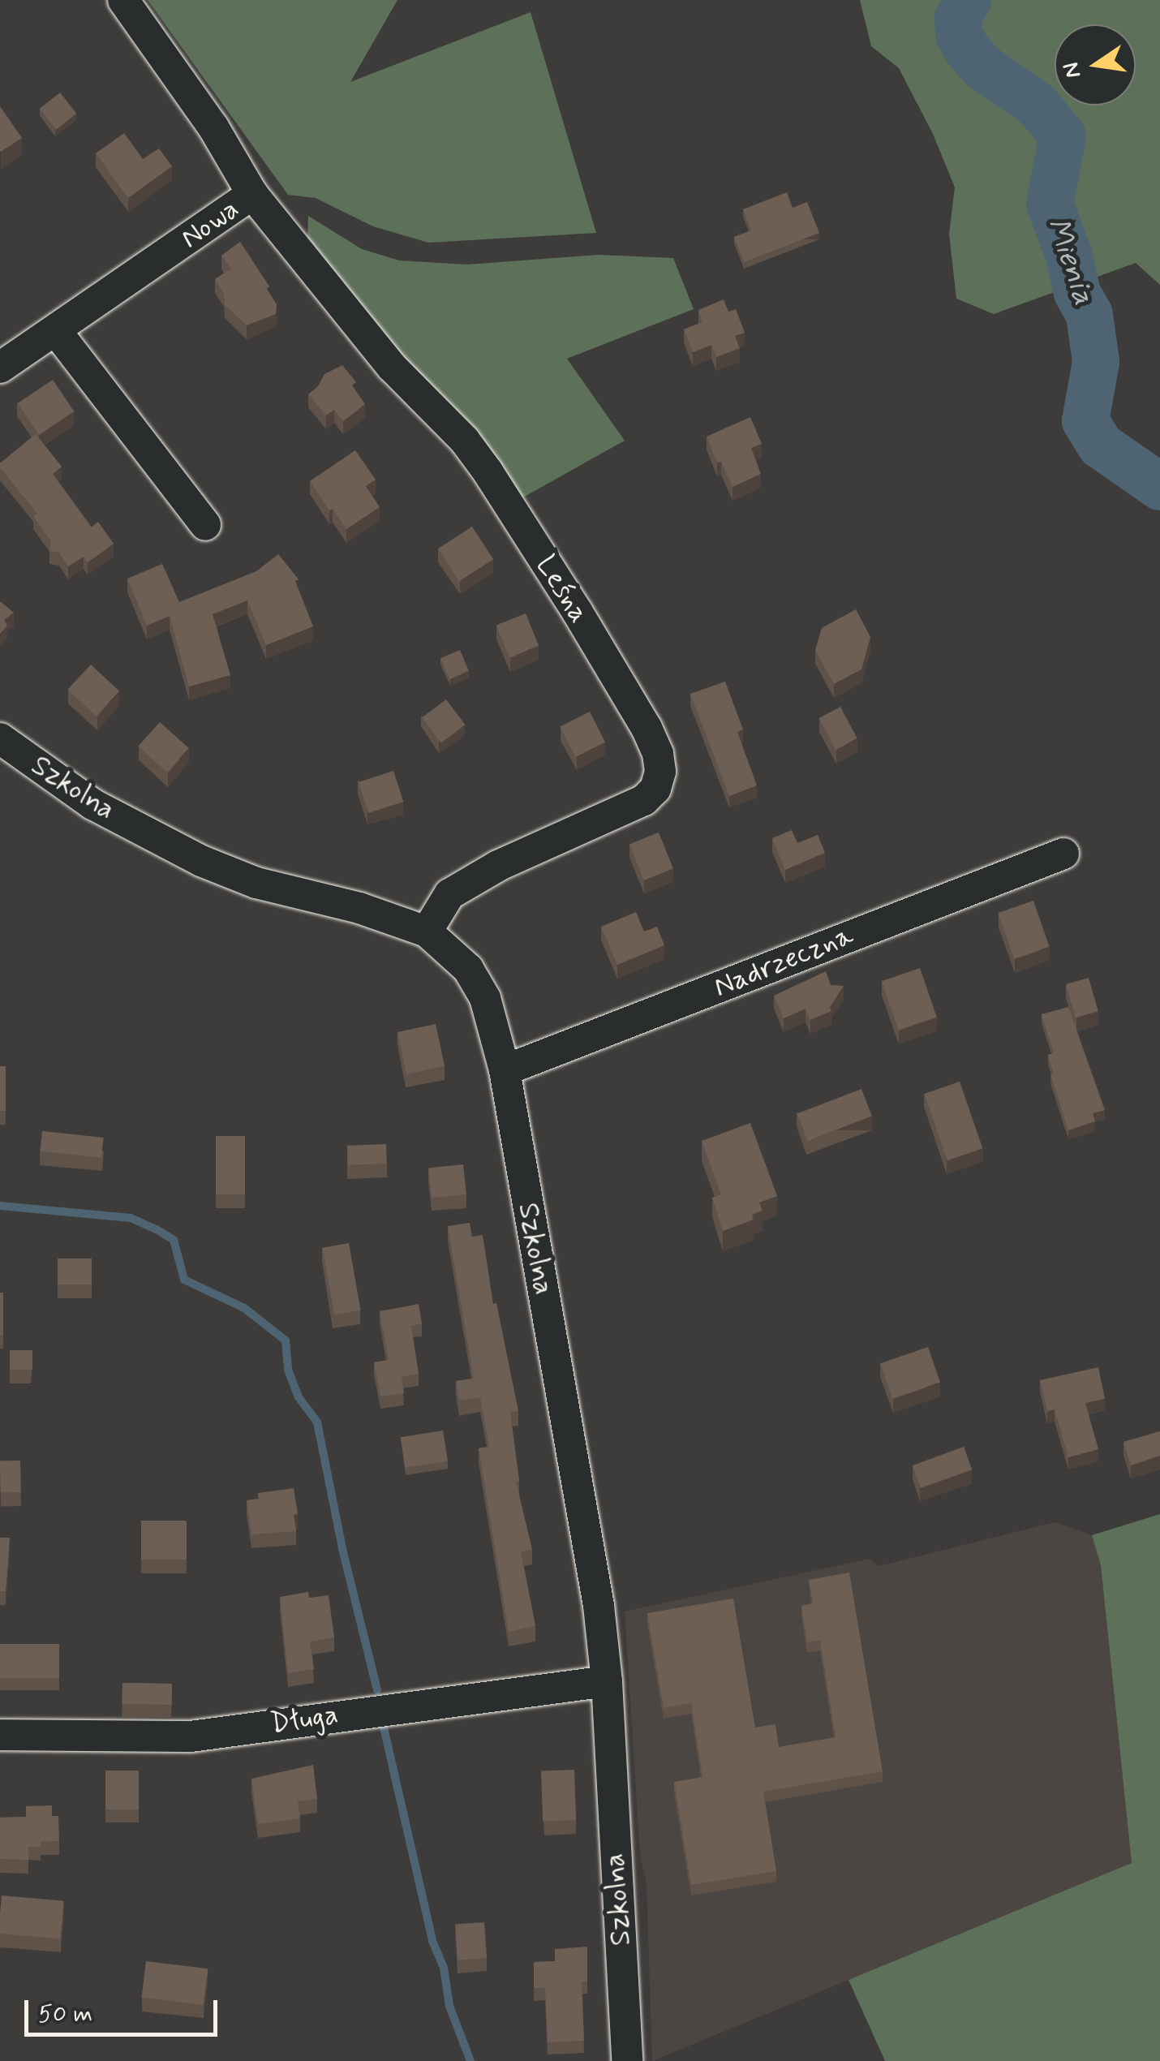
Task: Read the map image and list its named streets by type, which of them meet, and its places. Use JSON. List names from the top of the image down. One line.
{"streets":{"street":["Nowa","Leśna","Szkolna","Nadrzeczna","Długa"]},"crossings":[["Nowa","Leśna"],["Leśna","Szkolna"],["Szkolna","Nadrzeczna"],["Szkolna","Długa"]],"water":["Mienia"],"scale_bar":"50 m","north":"left"}
